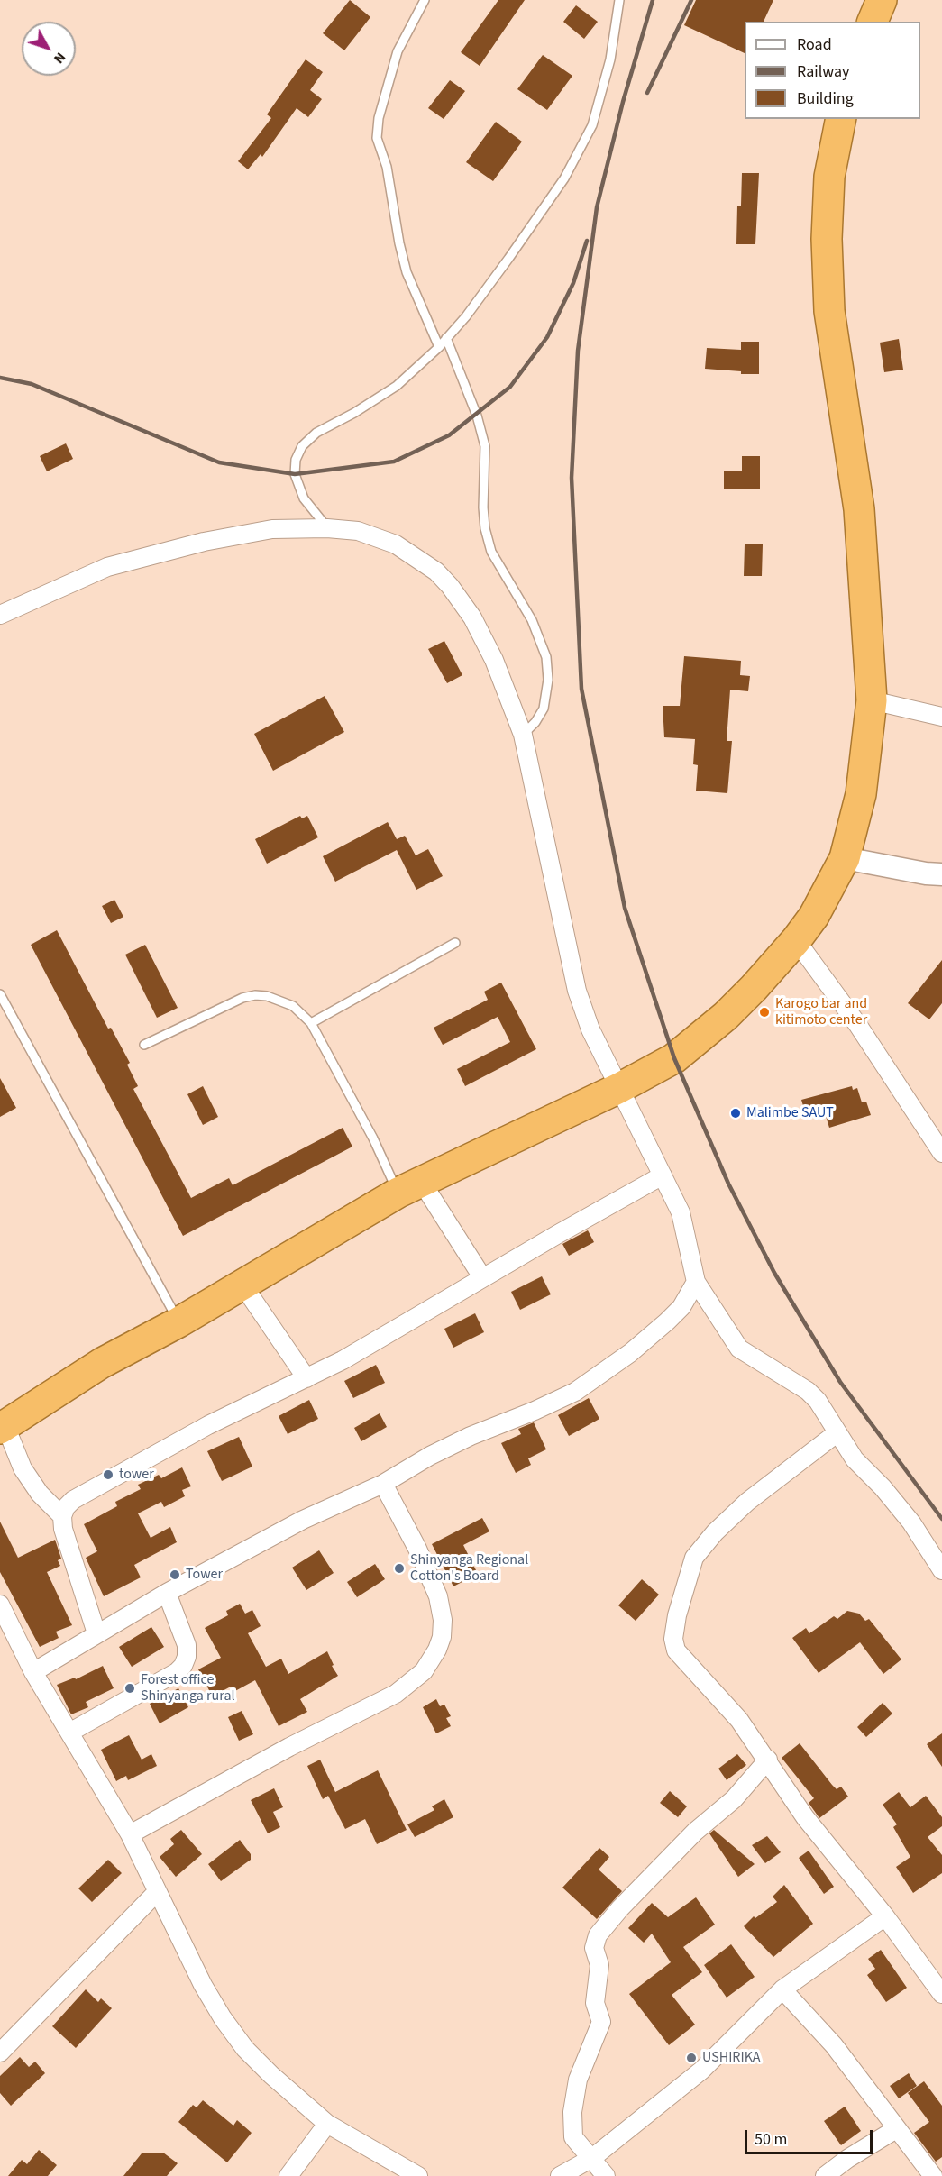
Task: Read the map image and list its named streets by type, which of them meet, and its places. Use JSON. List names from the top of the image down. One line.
{"places":["Karogo bar and kitimoto center","Malimbe SAUT","tower","Shinyanga Regional Cotton's Board","Tower","Forest office Shinyanga rural","USHIRIKA"],"legend":["Road","Railway","Building"],"scale_bar":"50 m","north":"bottom right"}
